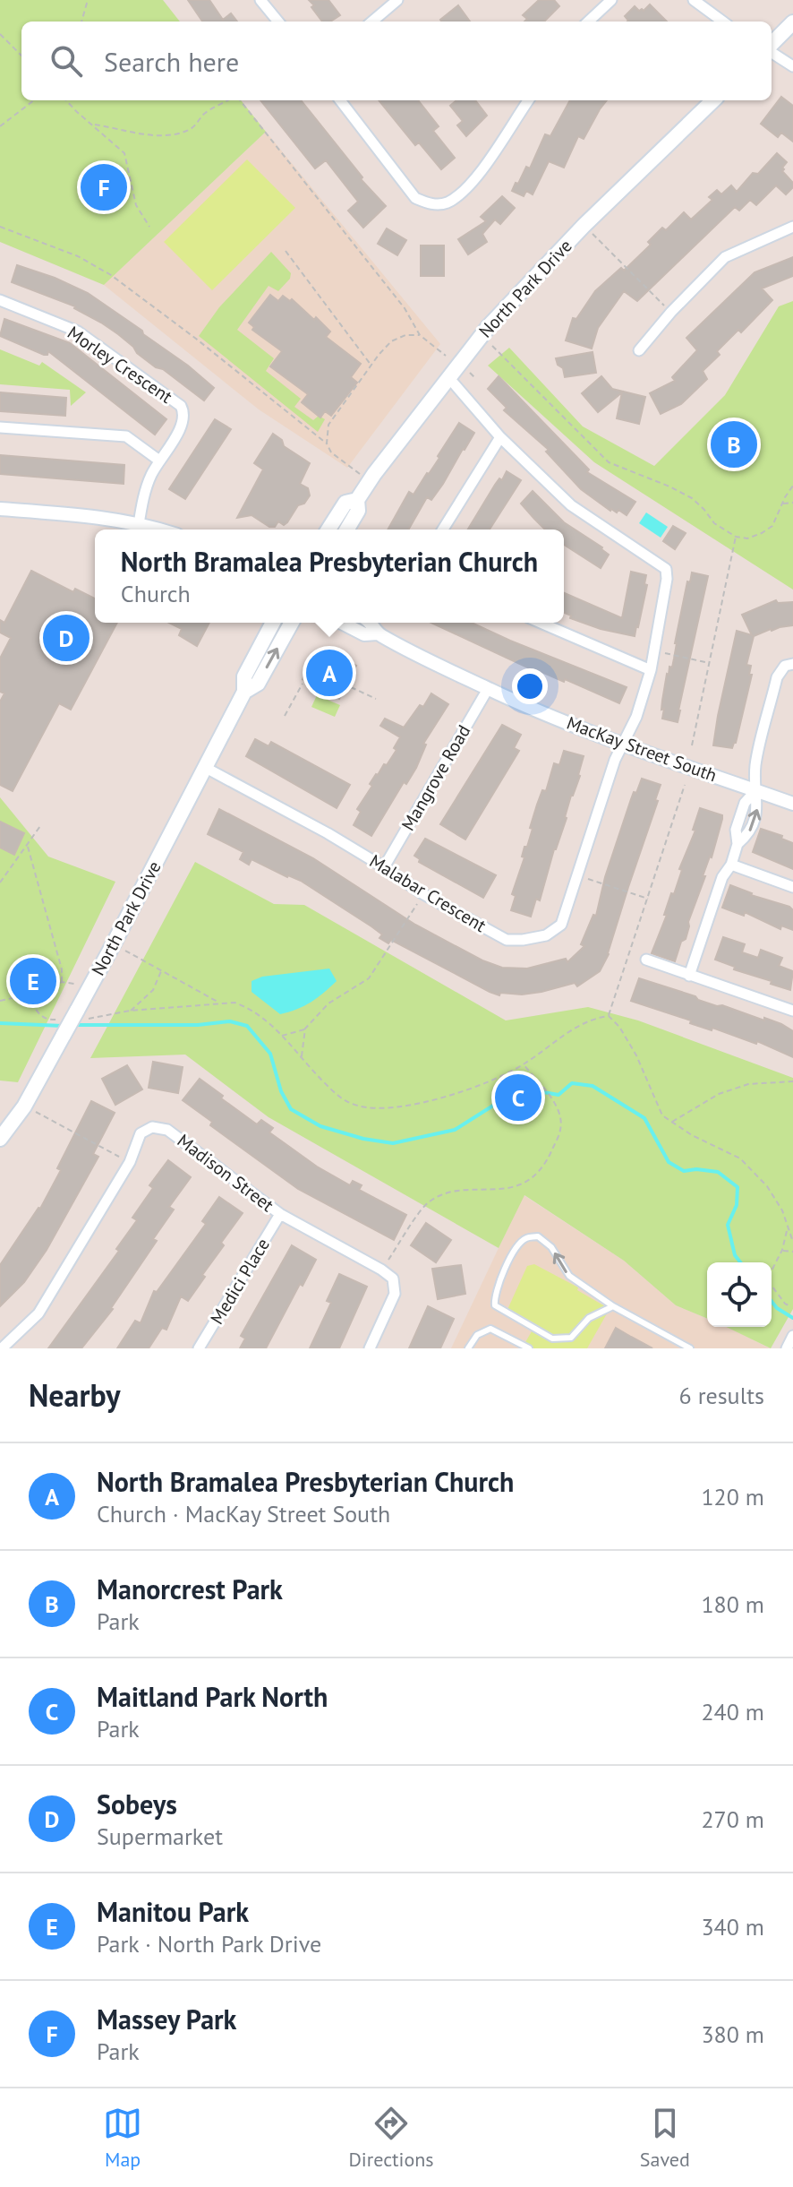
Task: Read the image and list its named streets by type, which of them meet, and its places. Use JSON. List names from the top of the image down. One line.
{"streets":{"main road":["North Park Drive"],"street":["Morley Crescent","MacKay Street South","Mangrove Road","Malabar Crescent","Madison Street","Medici Place"]},"crossings":[["North Park Drive","Malabar Crescent"],["MacKay Street South","Mangrove Road"],["MacKay Street South","Malabar Crescent"],["Mangrove Road","Malabar Crescent"],["Madison Street","Medici Place"]],"page":{"search":"Search here","pins":["F","B","D","A","E","C"],"popup":["North Bramalea Presbyterian Church","Church"],"heading":["Nearby","6 results"],"list":[{"mark":"A","name":"North Bramalea Presbyterian Church","note":"Church · MacKay Street South","value":"120 m"},{"mark":"B","name":"Manorcrest Park","note":"Park","value":"180 m"},{"mark":"C","name":"Maitland Park North","note":"Park","value":"240 m"},{"mark":"D","name":"Sobeys","note":"Supermarket","value":"270 m"},{"mark":"E","name":"Manitou Park","note":"Park · North Park Drive","value":"340 m"},{"mark":"F","name":"Massey Park","note":"Park","value":"380 m"}],"nav":["Map","Directions","Saved"]}}
